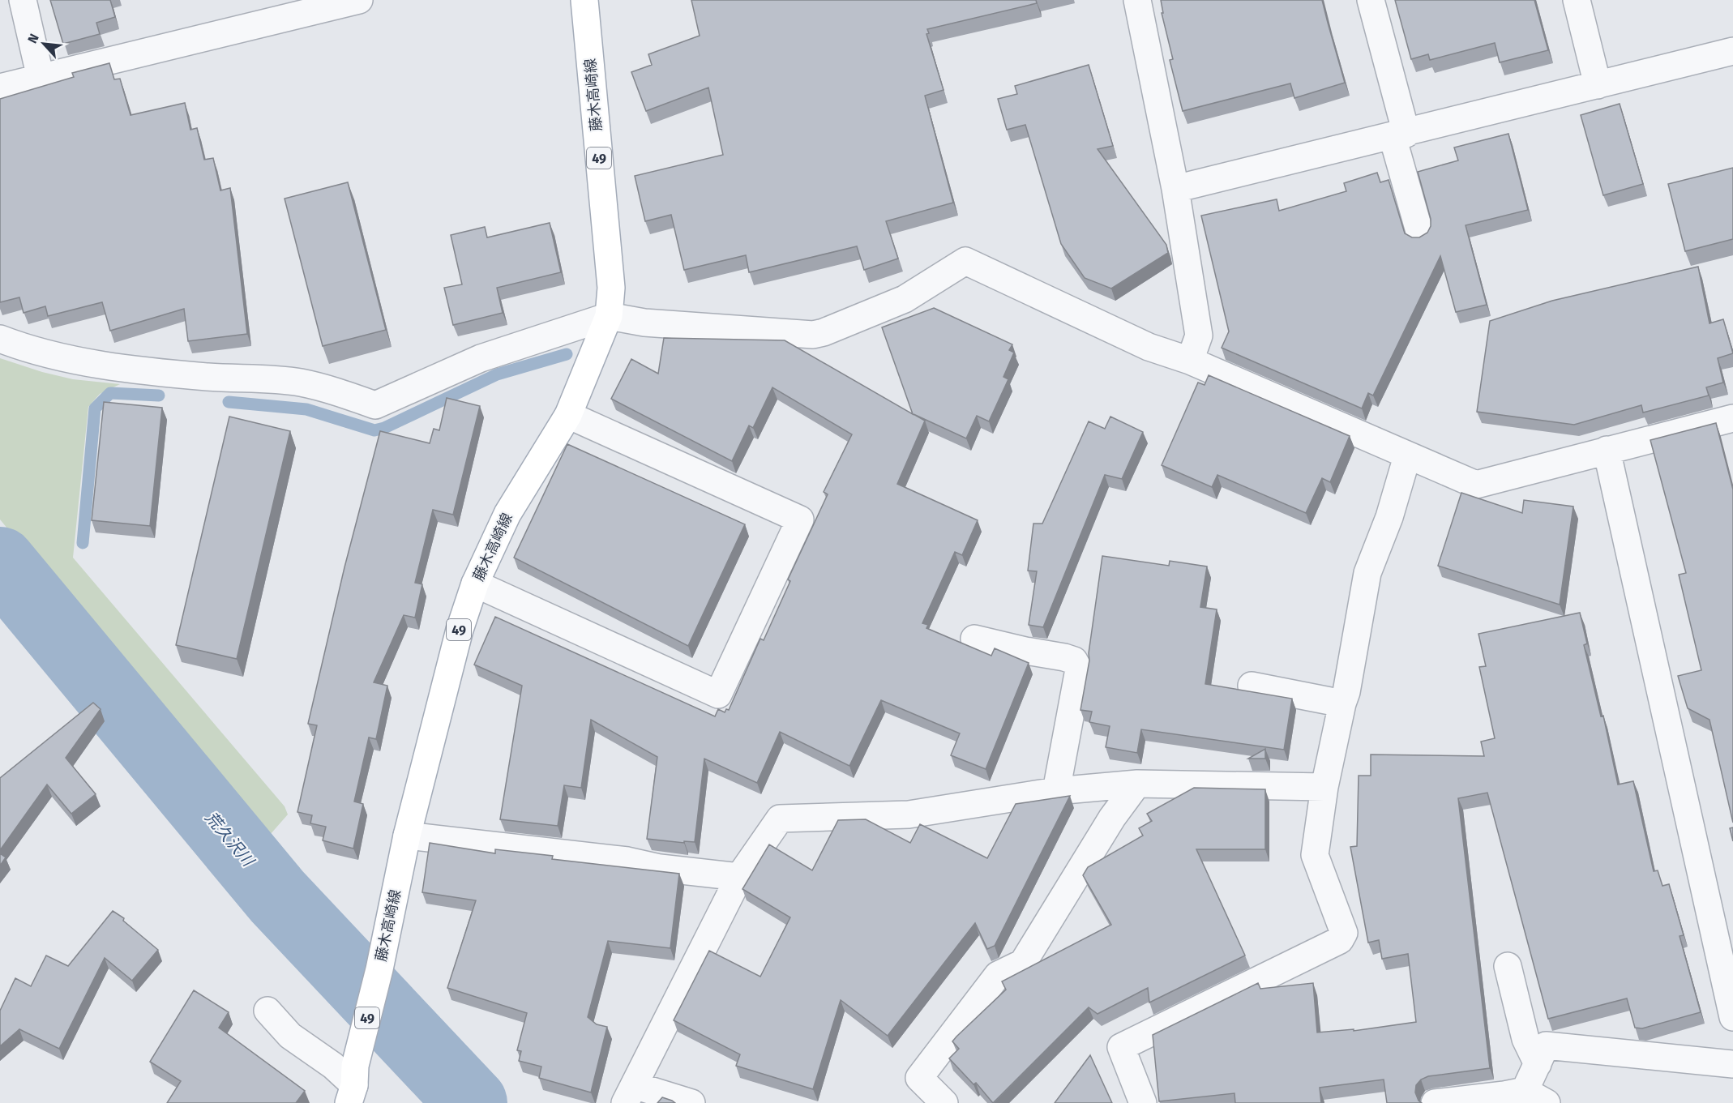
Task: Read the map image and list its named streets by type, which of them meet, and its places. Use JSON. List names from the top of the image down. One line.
{"streets":{"main road":["藤木高崎線","49"]},"water":["荒久沢川"],"north":"top left"}
